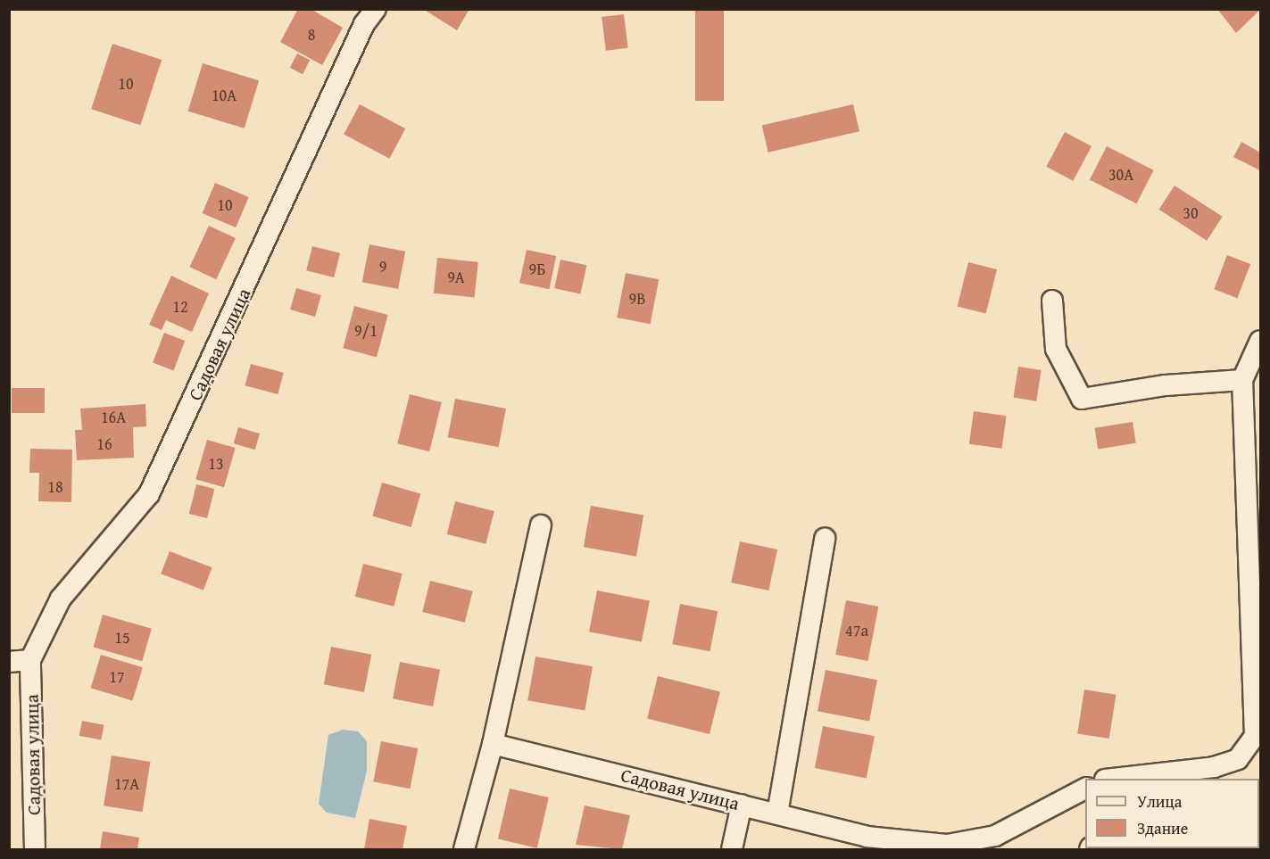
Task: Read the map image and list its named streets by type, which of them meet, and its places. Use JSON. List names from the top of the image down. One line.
{"streets":{"street":["Садовая улица"]},"house_numbers":["8","10","10А","30А","10","30","9","9Б","9А","9В","12","9/1","16А","16","13","18","47а","15","17","17А"],"legend":["Улица","Здание"]}
